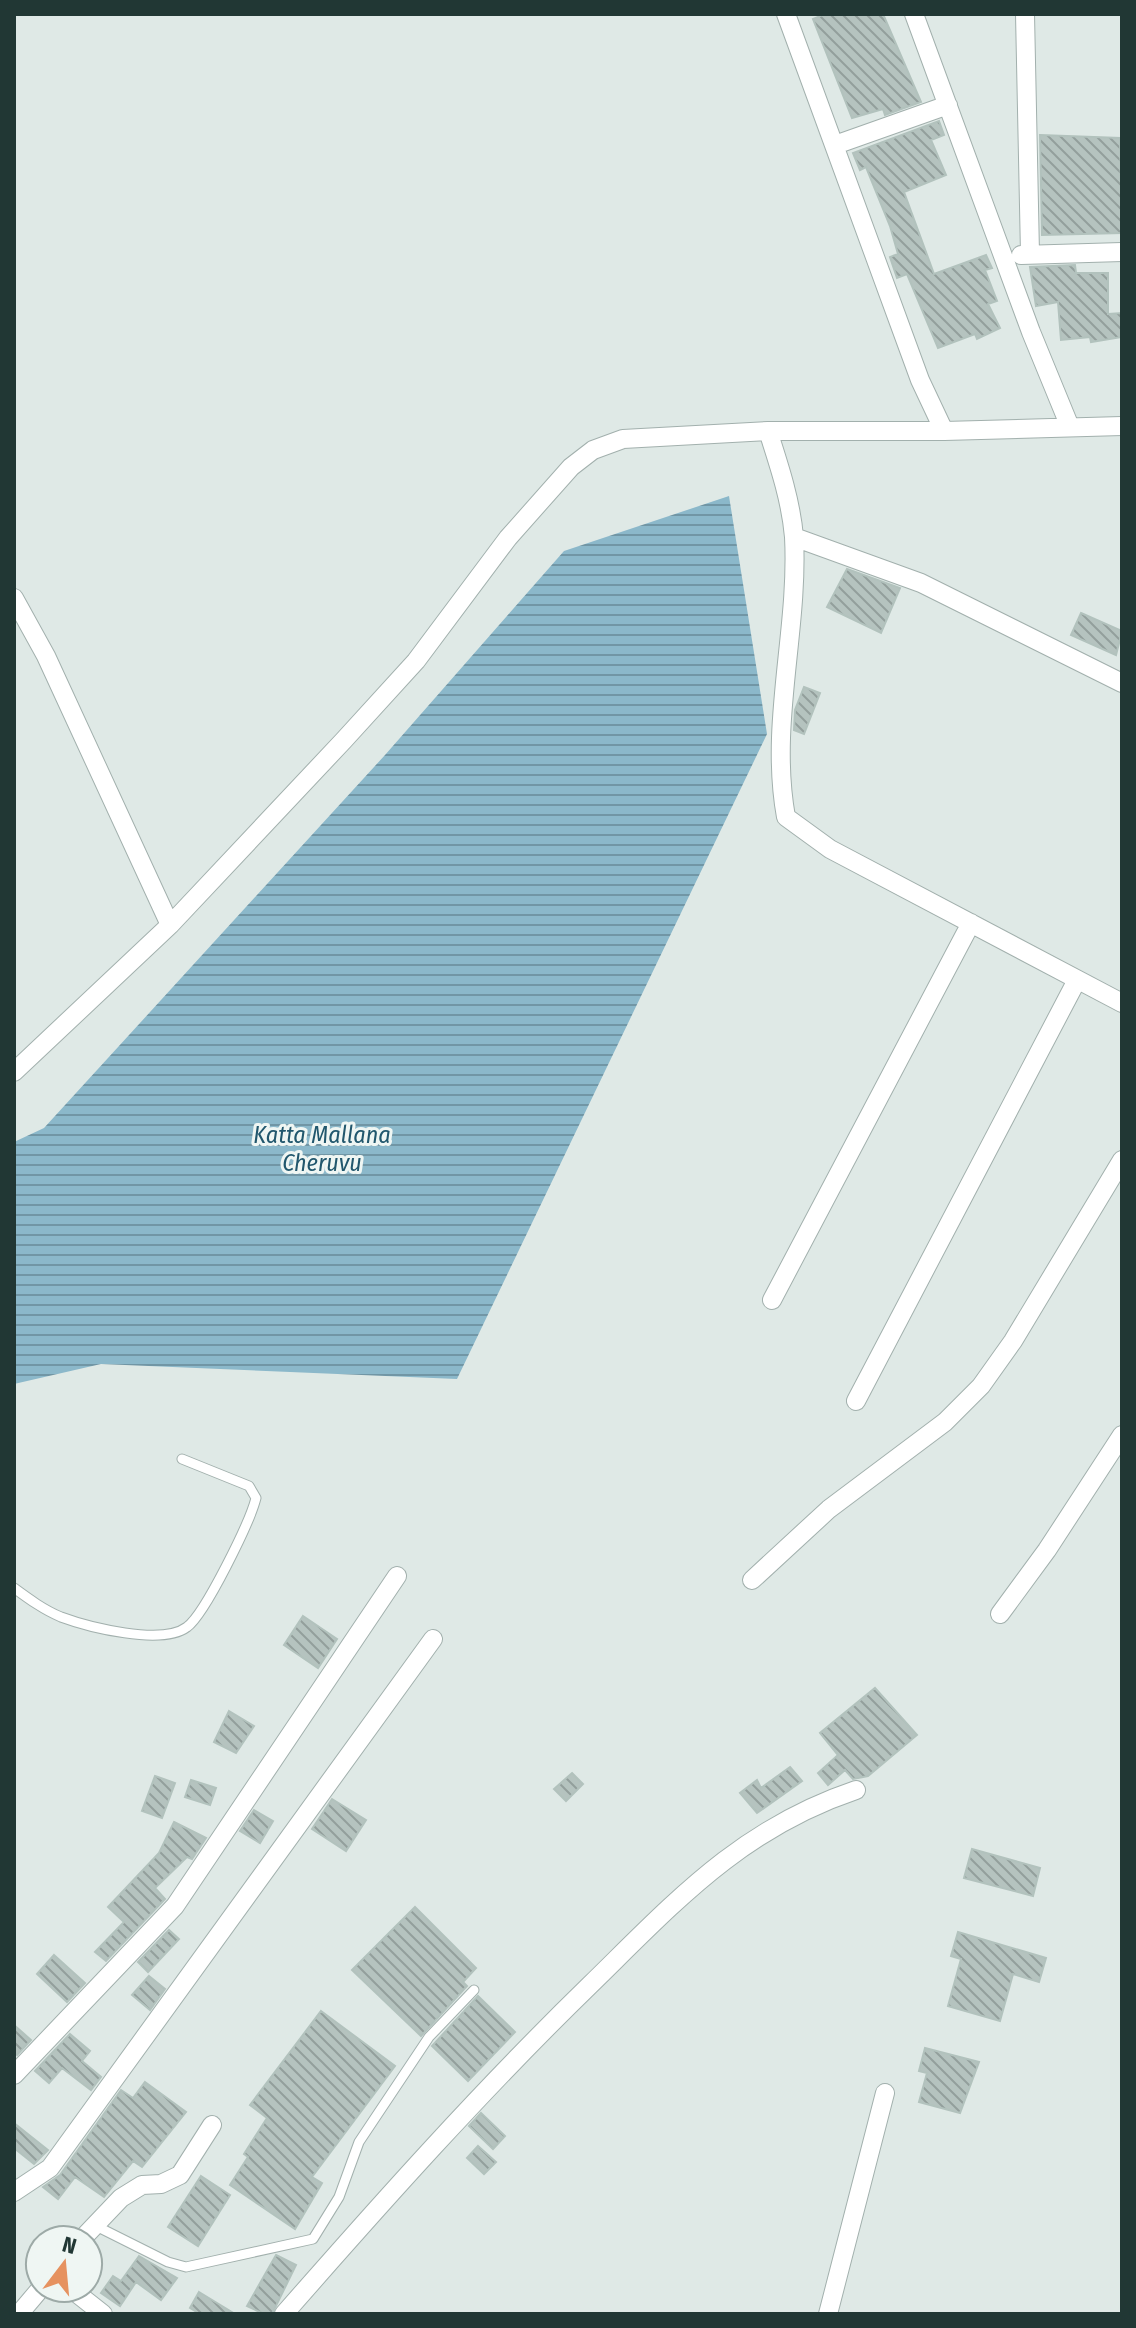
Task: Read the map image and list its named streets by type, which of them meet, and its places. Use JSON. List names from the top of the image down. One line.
{"water":["Katta Mallana Cheruvu"],"north":"top"}
